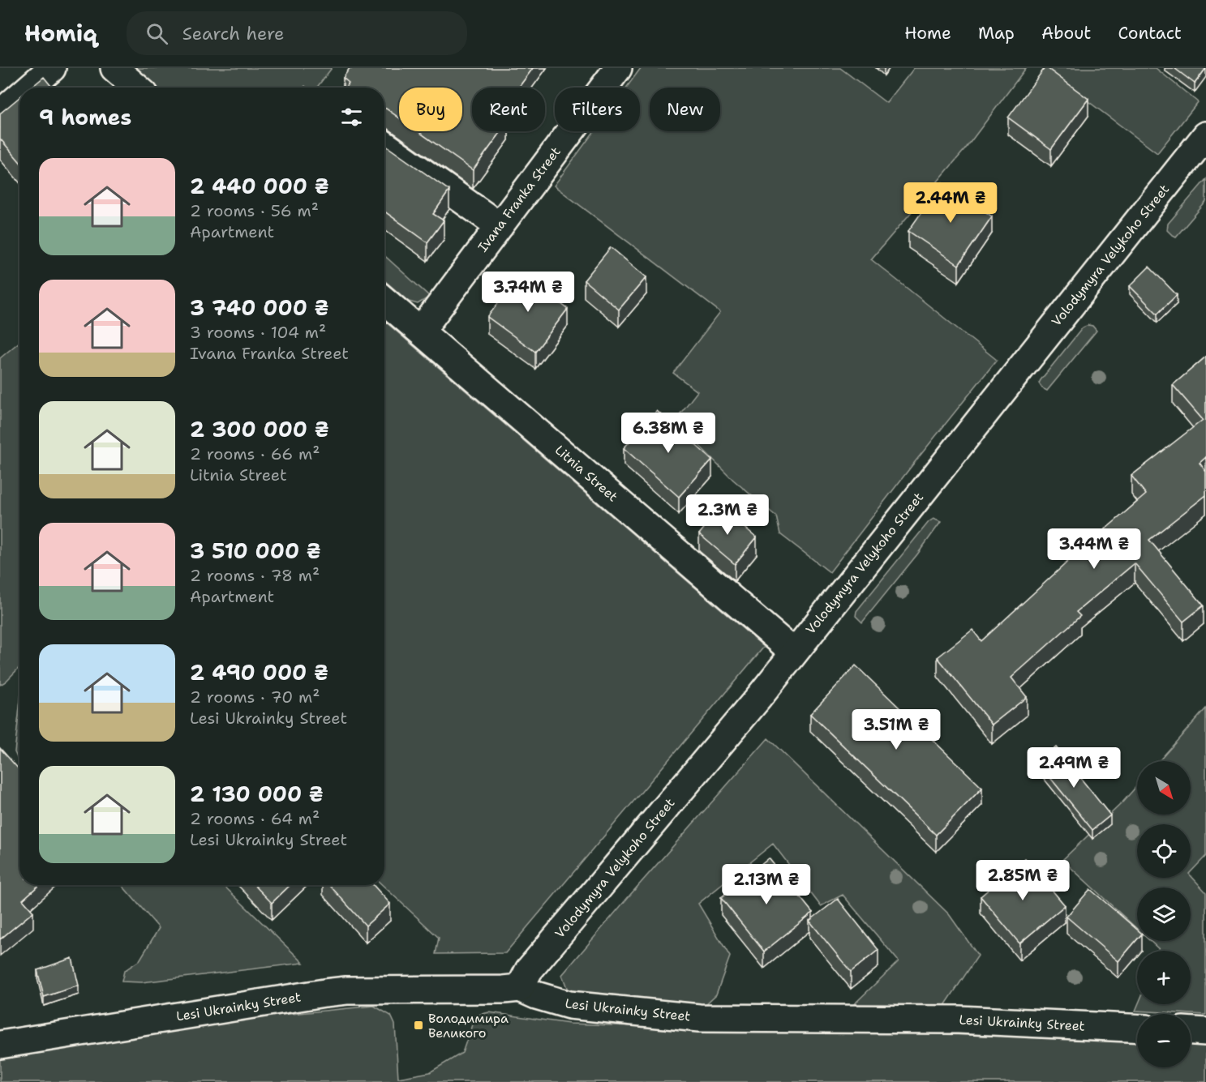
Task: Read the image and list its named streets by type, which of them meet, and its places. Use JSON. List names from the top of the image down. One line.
{"streets":{"street":["Ivana Franka Street","Volodymyra Velykoho Street","Litnia Street","Lesi Ukrainky Street"]},"crossings":[["Ivana Franka Street","Litnia Street"],["Volodymyra Velykoho Street","Litnia Street"],["Volodymyra Velykoho Street","Lesi Ukrainky Street"]],"places":{"transit":["Володимира Великого"]},"north":"bottom right","page":{"header":"Homiq","search":"Search here","nav":["Home","Map","About","Contact"],"chip":["Buy","Rent","Filters","New"],"heading":"9 homes","list":[{"name":"2 440 000 ₴","note":"2 rooms · 56 m² · Apartment"},{"name":"3 740 000 ₴","note":"3 rooms · 104 m² · Ivana Franka Street"},{"name":"2 300 000 ₴","note":"2 rooms · 66 m² · Litnia Street"},{"name":"3 510 000 ₴","note":"2 rooms · 78 m² · Apartment"},{"name":"2 490 000 ₴","note":"2 rooms · 70 m² · Lesi Ukrainky Street"},{"name":"2 130 000 ₴","note":"2 rooms · 64 m² · Lesi Ukrainky Street"}],"price":["2.44M ₴","3.74M ₴","6.38M ₴","2.3M ₴","3.44M ₴","3.51M ₴","2.49M ₴","2.85M ₴","2.13M ₴"],"map_buttons":["+","−"]}}
